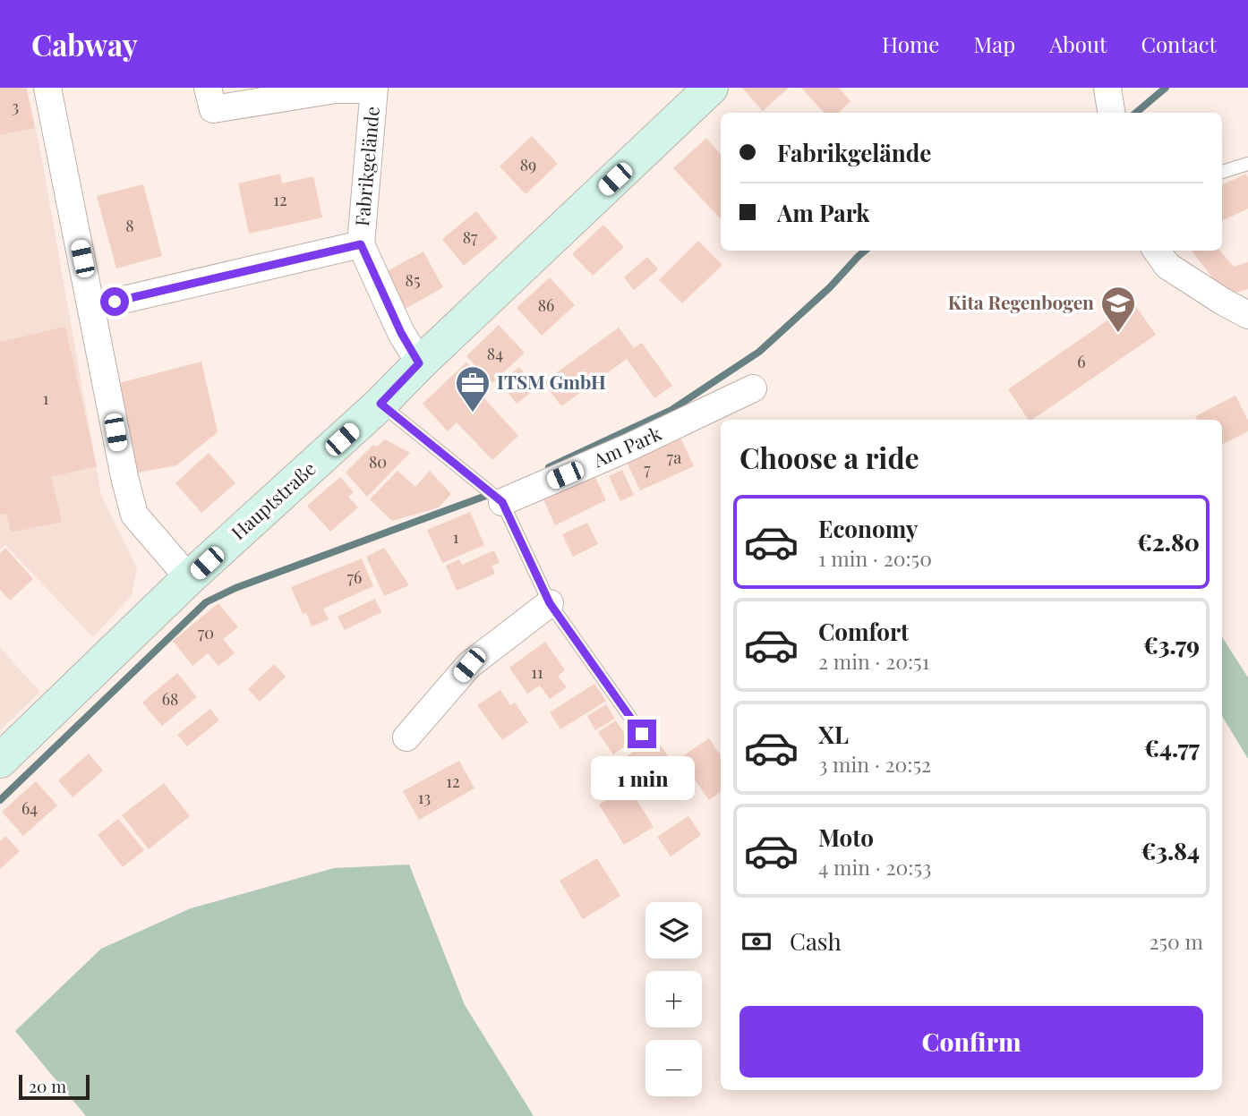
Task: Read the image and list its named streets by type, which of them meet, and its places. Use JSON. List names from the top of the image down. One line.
{"streets":{"main road":["Hauptstraße"],"street":["Fabrikgelände","Am Park"]},"crossings":[["Fabrikgelände","Hauptstraße"]],"places":{"school or university":["Kita Regenbogen"],"office":["ITSM GmbH"]},"house_numbers":["3","89","12","8","87","85","86","84","6","1","7a","80","7","1","76","70","11","68","12","13","64"],"scale_bar":"20 m","page":{"header":"Cabway","nav":["Home","Map","About","Contact"],"banner":["Fabrikgelände","Am Park"],"heading":"Choose a ride","list":[{"name":"Economy","note":"1 min · 20:50","value":"€2.80"},{"name":"Comfort","note":"2 min · 20:51","value":"€3.79"},{"name":"XL","note":"3 min · 20:52","value":"€4.77"},{"name":"Moto","note":"4 min · 20:53","value":"€3.84"}],"bubble":"1 min","map_buttons":["+","−"],"pay":["Cash","250 m"],"buttons":"Confirm","scale":"20 m"}}
